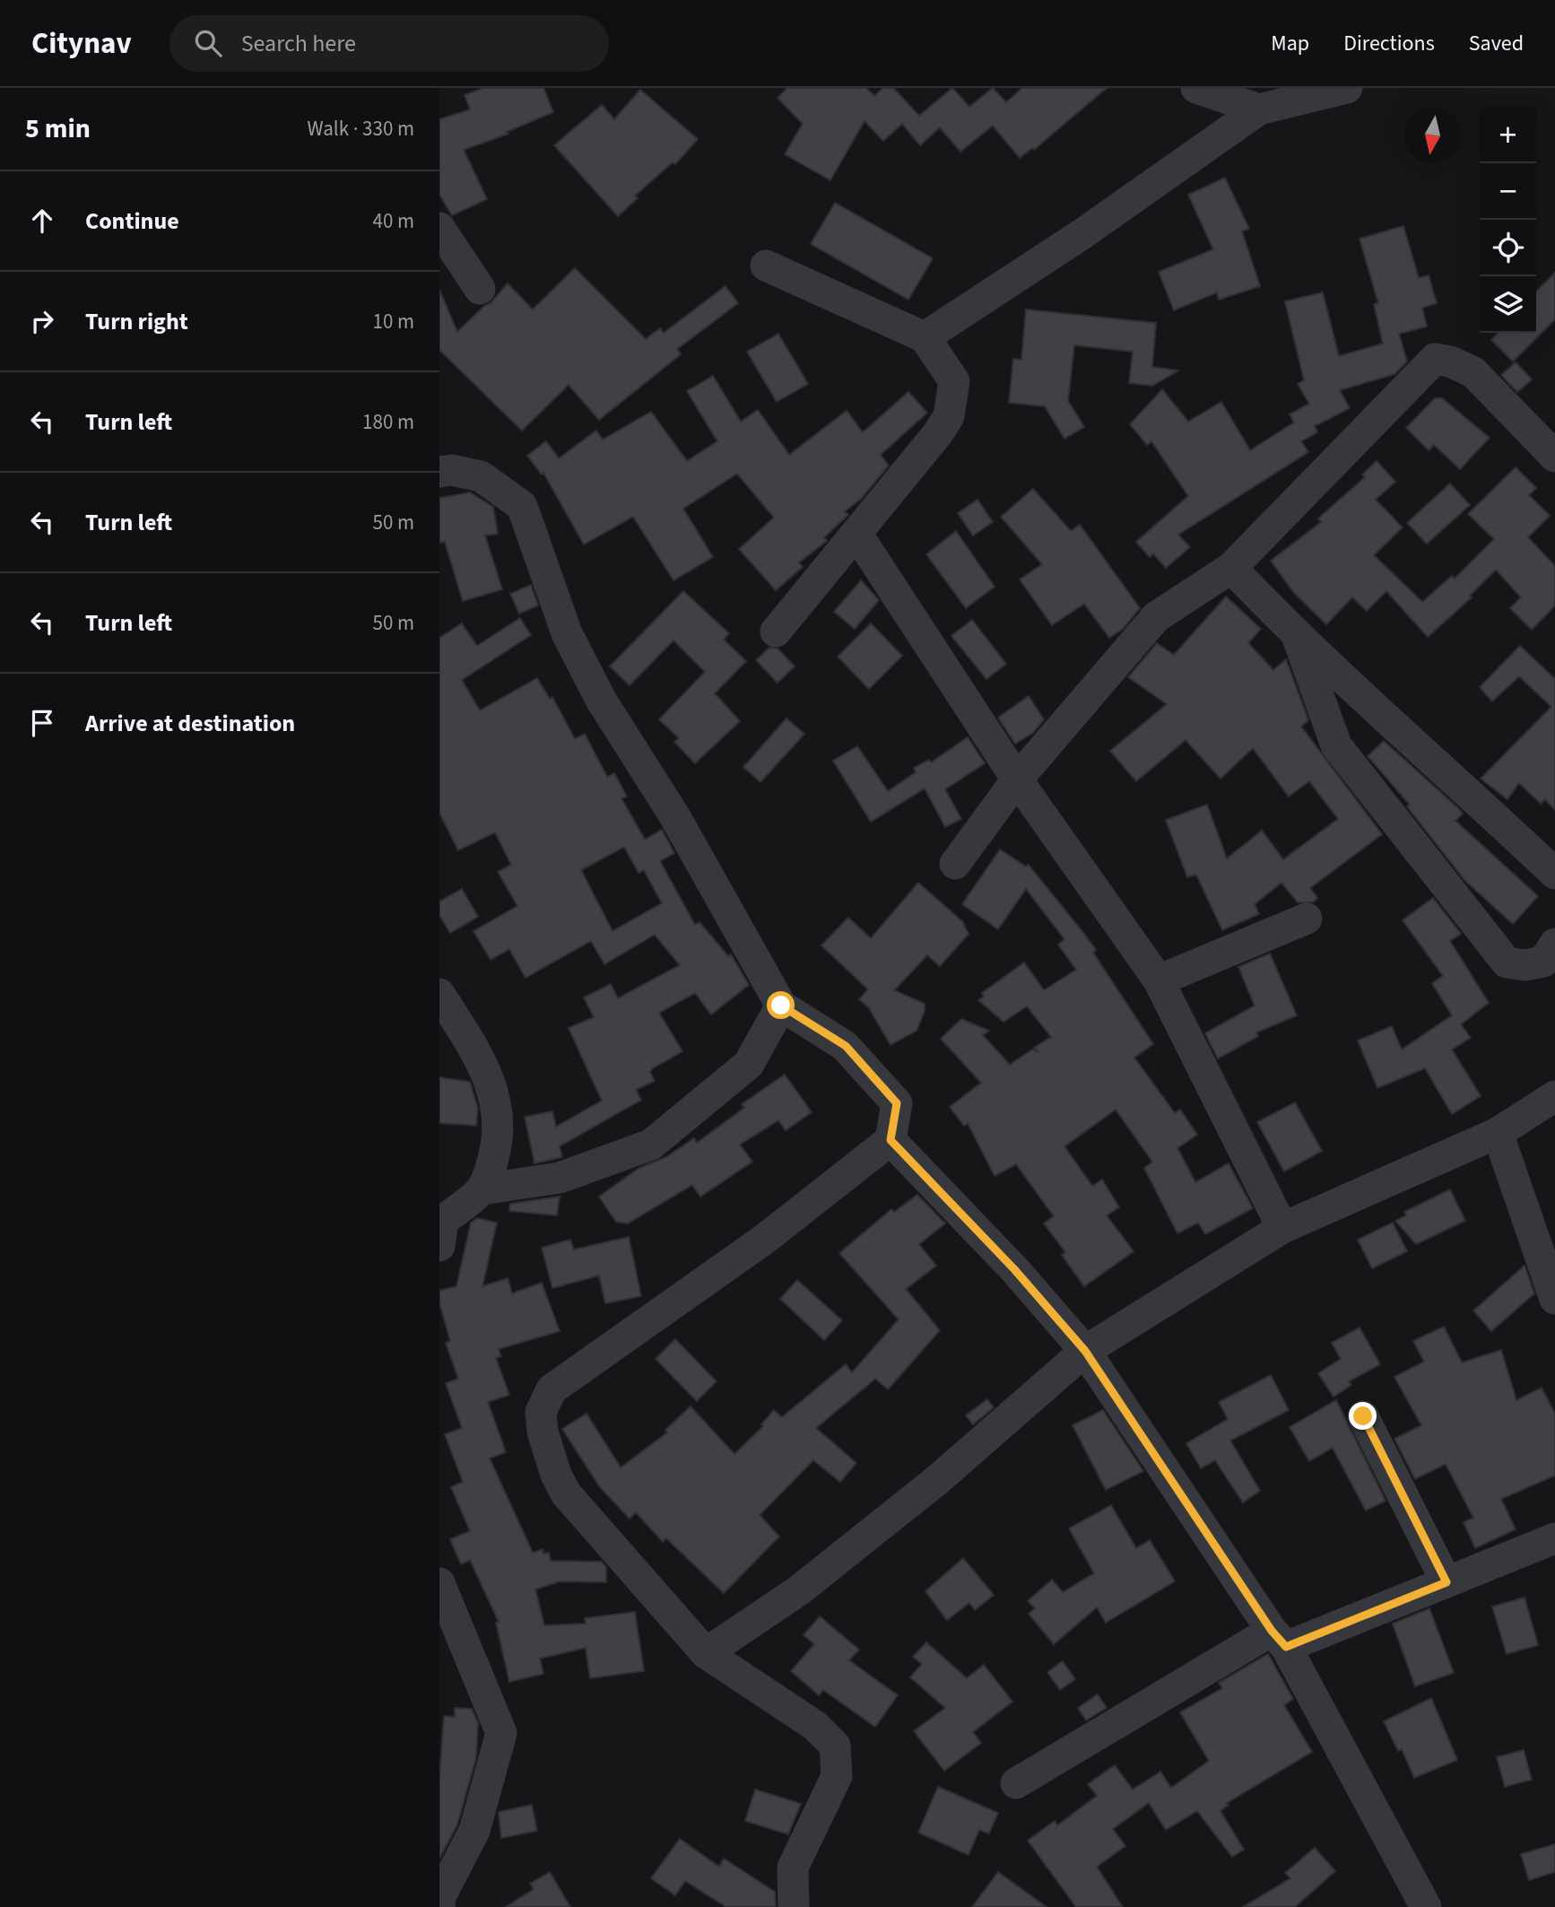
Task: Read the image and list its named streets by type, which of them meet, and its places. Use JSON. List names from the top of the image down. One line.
{"north":"bottom","page":{"header":"Citynav","search":"Search here","nav":["Map","Directions","Saved"],"heading":["5 min","Walk · 330 m"],"map_buttons":["+","−"],"list":[["Continue","40 m"],["Turn right","10 m"],["Turn left","180 m"],["Turn left","50 m"],["Turn left","50 m"],"Arrive at destination"]}}
